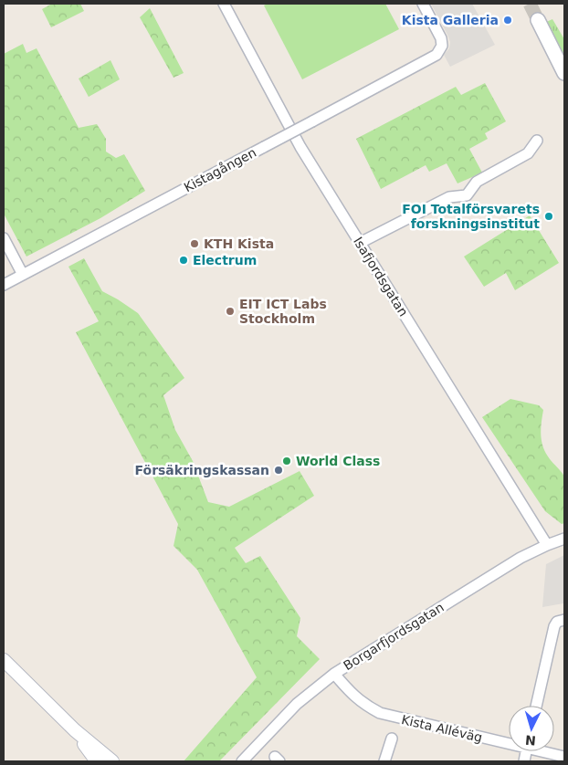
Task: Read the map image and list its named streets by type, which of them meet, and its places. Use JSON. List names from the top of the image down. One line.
{"streets":{"street":["Kistagången","Isafjordsgatan","Borgarfjordsgatan","Kista Alléväg"]},"crossings":[["Isafjordsgatan","Borgarfjordsgatan"],["Borgarfjordsgatan","Kista Alléväg"]],"places":["Kista Galleria","FOI Totalförsvarets forskningsinstitut","KTH Kista","Electrum","EIT ICT Labs Stockholm","World Class","Försäkringskassan"],"north":"bottom"}
